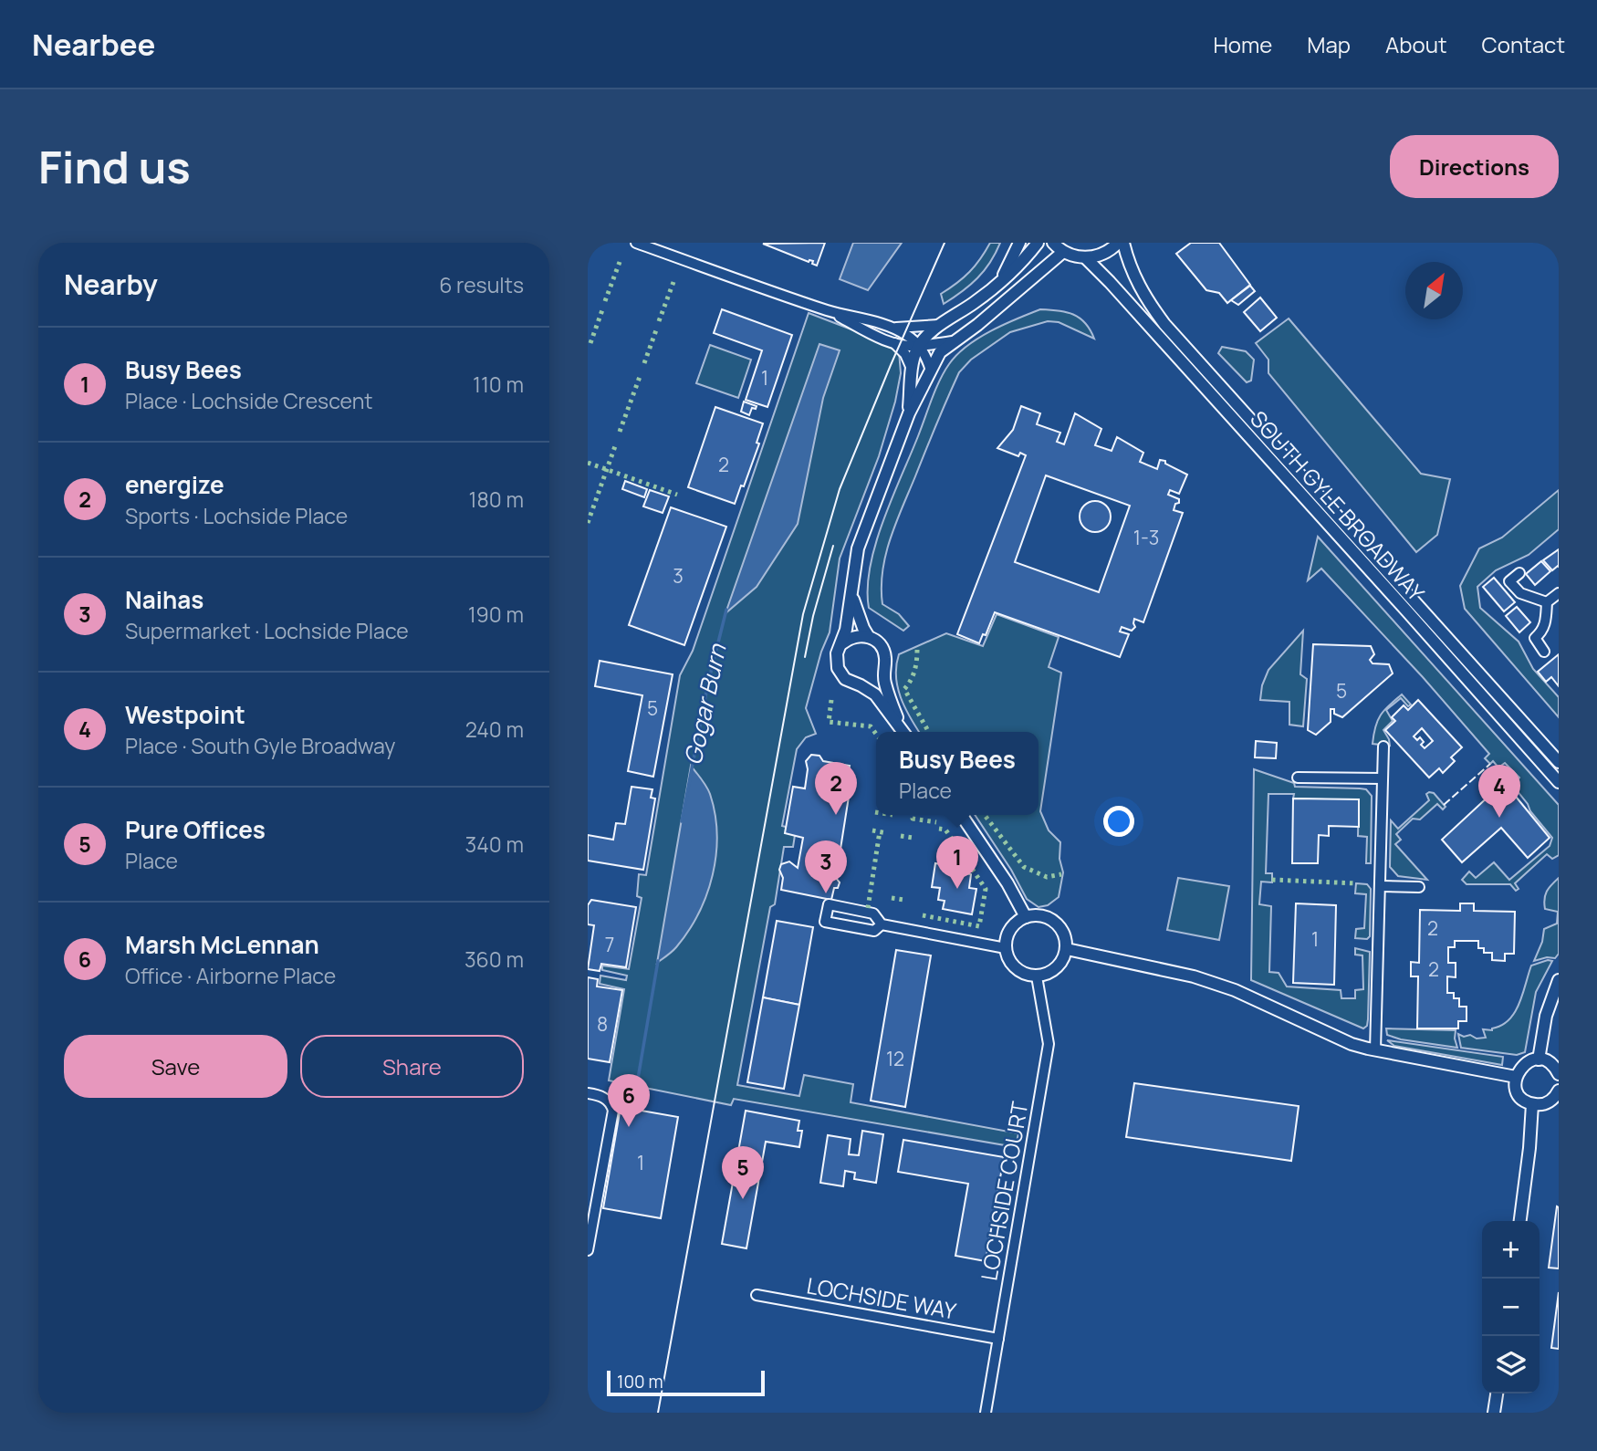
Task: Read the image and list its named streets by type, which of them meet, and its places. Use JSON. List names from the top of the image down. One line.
{"streets":{"street":["SOUTH GYLE BROADWAY","LOCHSIDE COURT","LOCHSIDE WAY"]},"crossings":[["LOCHSIDE COURT","LOCHSIDE WAY"]],"water":["Gogar Burn"],"house_numbers":["1","2","1-3","3","5","5","2","1","7","2","8","12","1"],"scale_bar":"100 m","north":"top right","page":{"header":"Nearbee","nav":["Home","Map","About","Contact"],"buttons":["Directions",["Save","Share"]],"title":"Find us","heading":["Nearby","6 results"],"list":[{"mark":"1","name":"Busy Bees","note":"Place · Lochside Crescent","value":"110 m"},{"mark":"2","name":"energize","note":"Sports · Lochside Place","value":"180 m"},{"mark":"3","name":"Naihas","note":"Supermarket · Lochside Place","value":"190 m"},{"mark":"4","name":"Westpoint","note":"Place · South Gyle Broadway","value":"240 m"},{"mark":"5","name":"Pure Offices","note":"Place","value":"340 m"},{"mark":"6","name":"Marsh McLennan","note":"Office · Airborne Place","value":"360 m"}],"popup":["Busy Bees","Place"],"pins":["2","4","1","3","6","5"],"map_buttons":["+","−"],"scale":"100 m"}}
